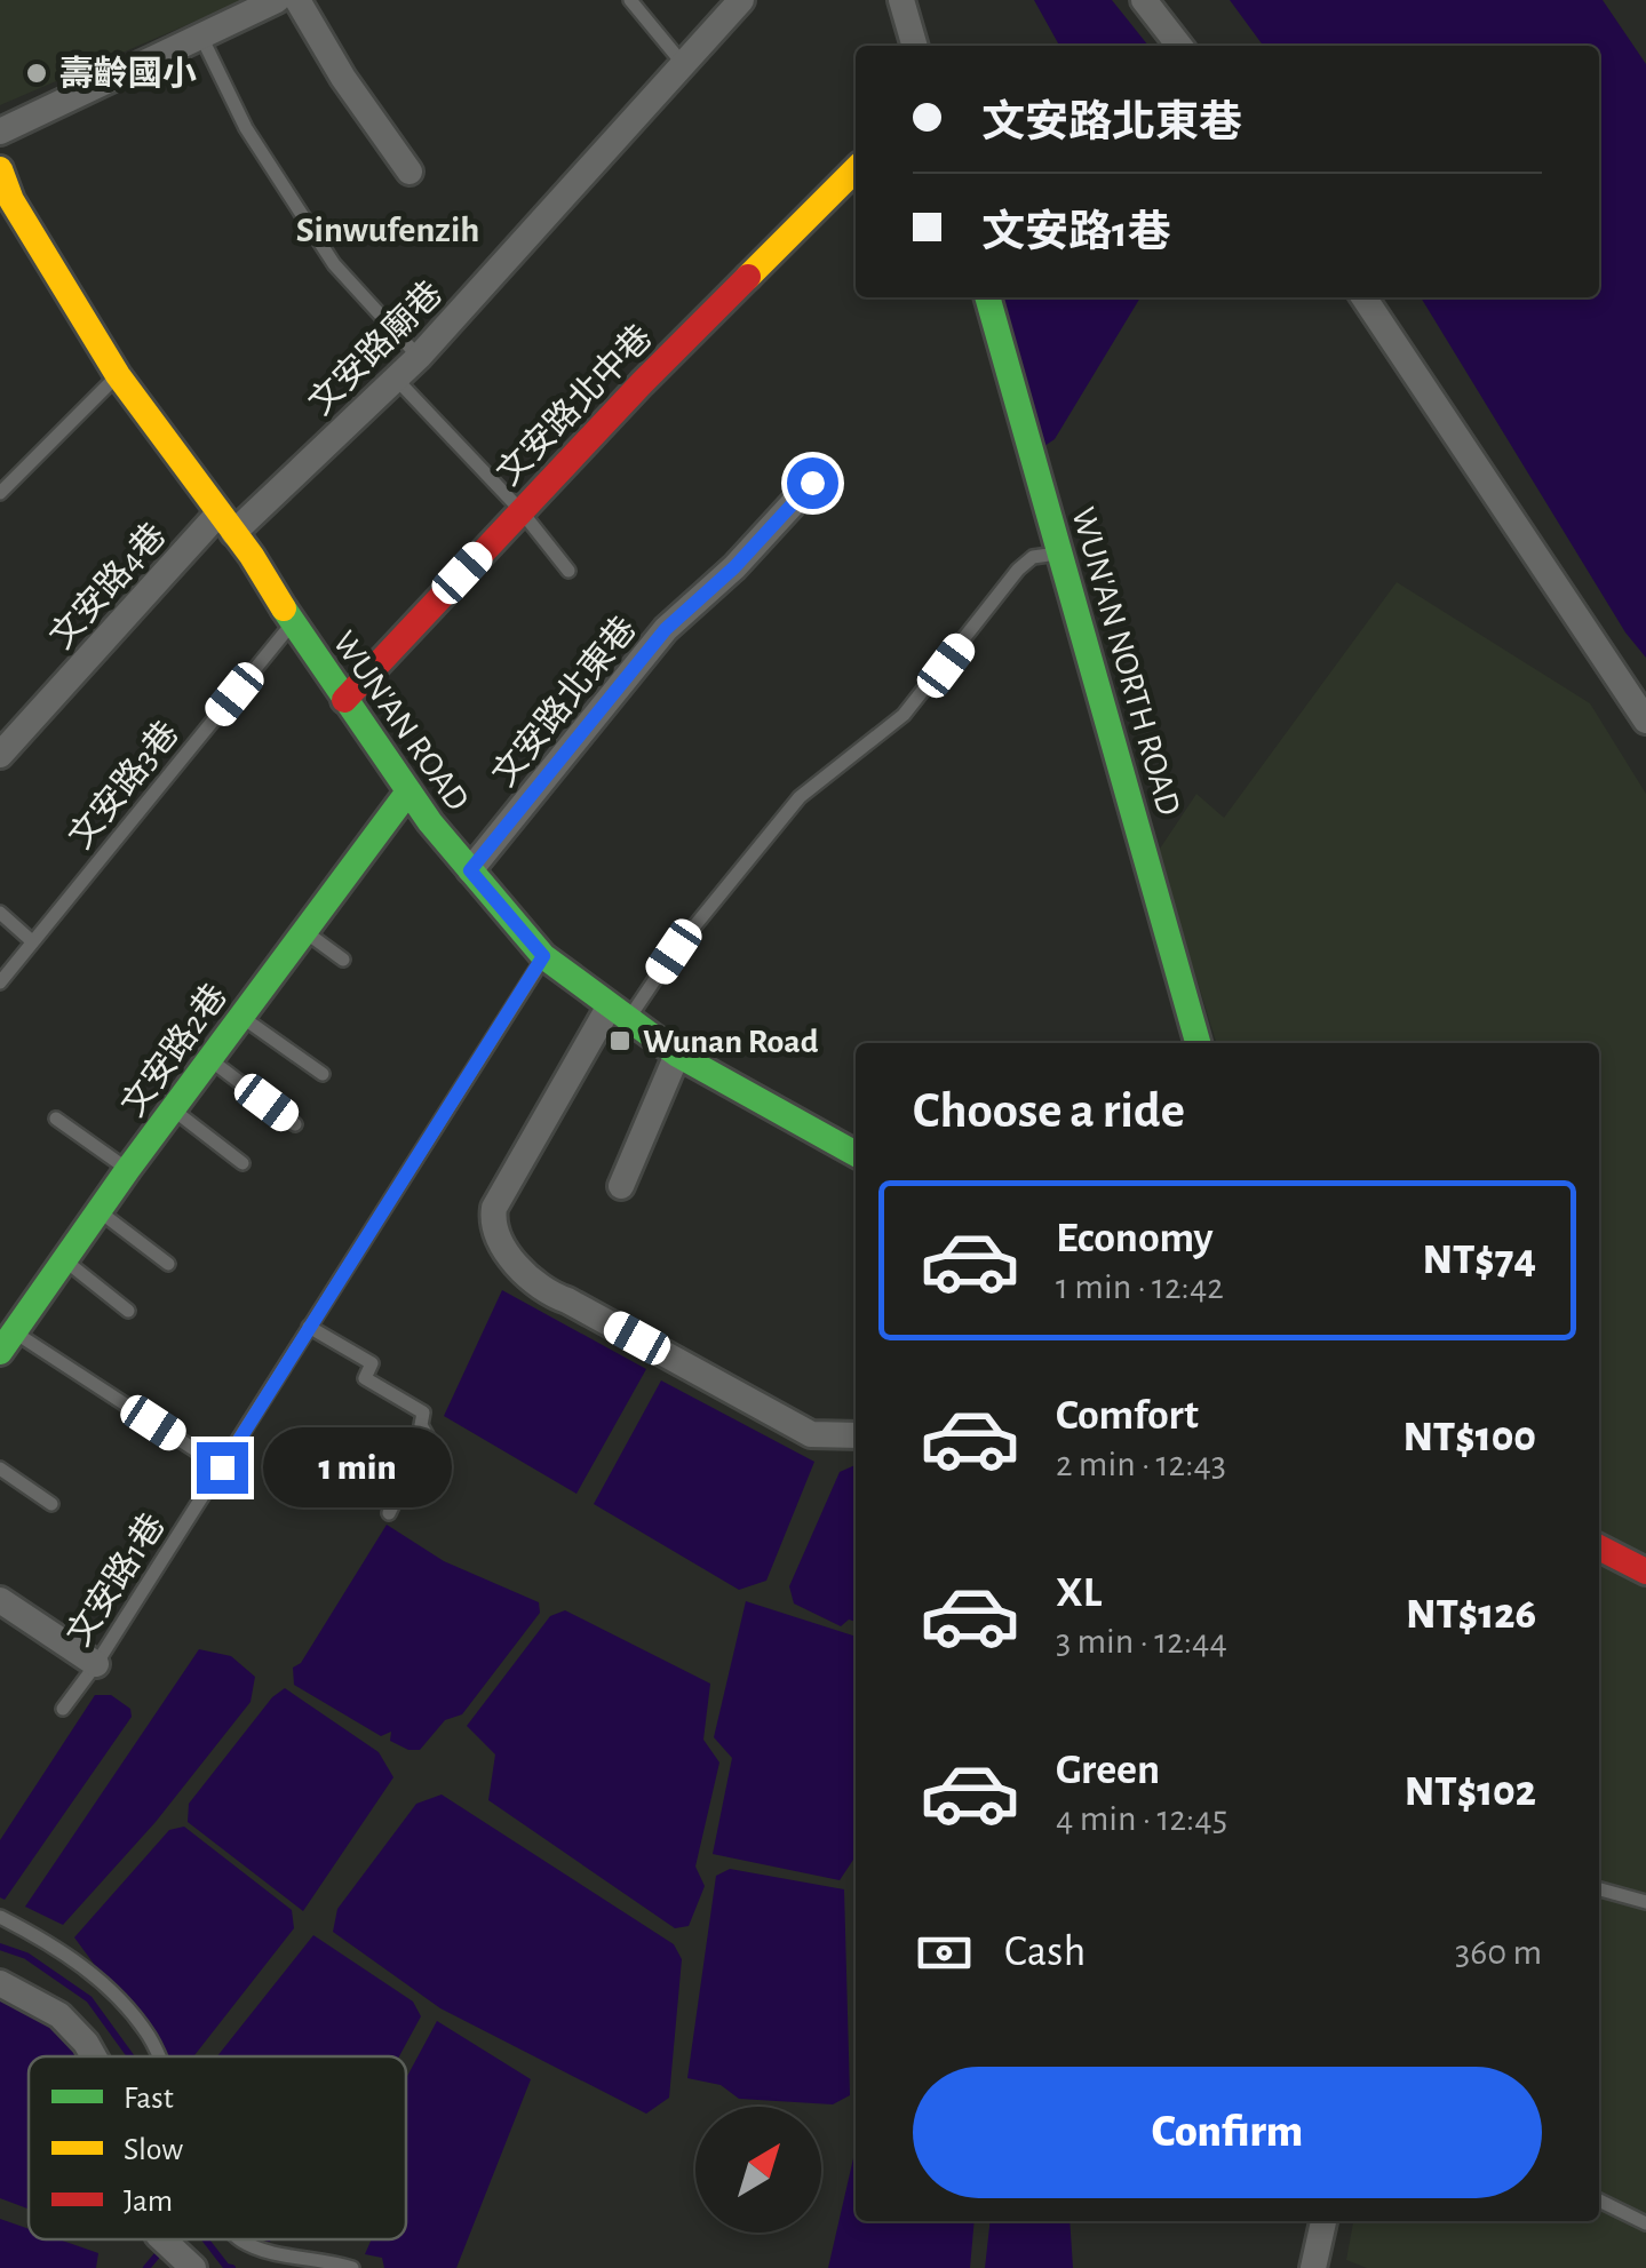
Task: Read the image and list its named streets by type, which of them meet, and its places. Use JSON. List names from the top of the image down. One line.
{"streets":{"street":["文安路廟巷","文安路北中巷","文安路4巷","WUN'AN NORTH ROAD","文安路北東巷","WUN'AN ROAD","文安路2巷"],"lane":["文安路3巷","文安路1巷"]},"crossings":[["文安路廟巷","文安路4巷"],["文安路廟巷","WUN'AN ROAD"],["文安路北中巷","WUN'AN ROAD"],["文安路4巷","WUN'AN ROAD"],["文安路北東巷","WUN'AN ROAD"],["WUN'AN ROAD","文安路3巷"],["WUN'AN ROAD","文安路2巷"],["WUN'AN ROAD","文安路1巷"]],"districts":["Sinwufenzih"],"places":{"other":["壽齡國小"],"transit":["Wunan Road"]},"legend":["Fast","Slow","Jam"],"north":"top right","page":{"banner":["文安路北東巷","文安路1巷"],"heading":"Choose a ride","list":[{"name":"Economy","note":"1 min · 12:42","value":"NT$74"},{"name":"Comfort","note":"2 min · 12:43","value":"NT$100"},{"name":"XL","note":"3 min · 12:44","value":"NT$126"},{"name":"Green","note":"4 min · 12:45","value":"NT$102"}],"bubble":"1 min","pay":["Cash","360 m"],"buttons":"Confirm"}}
